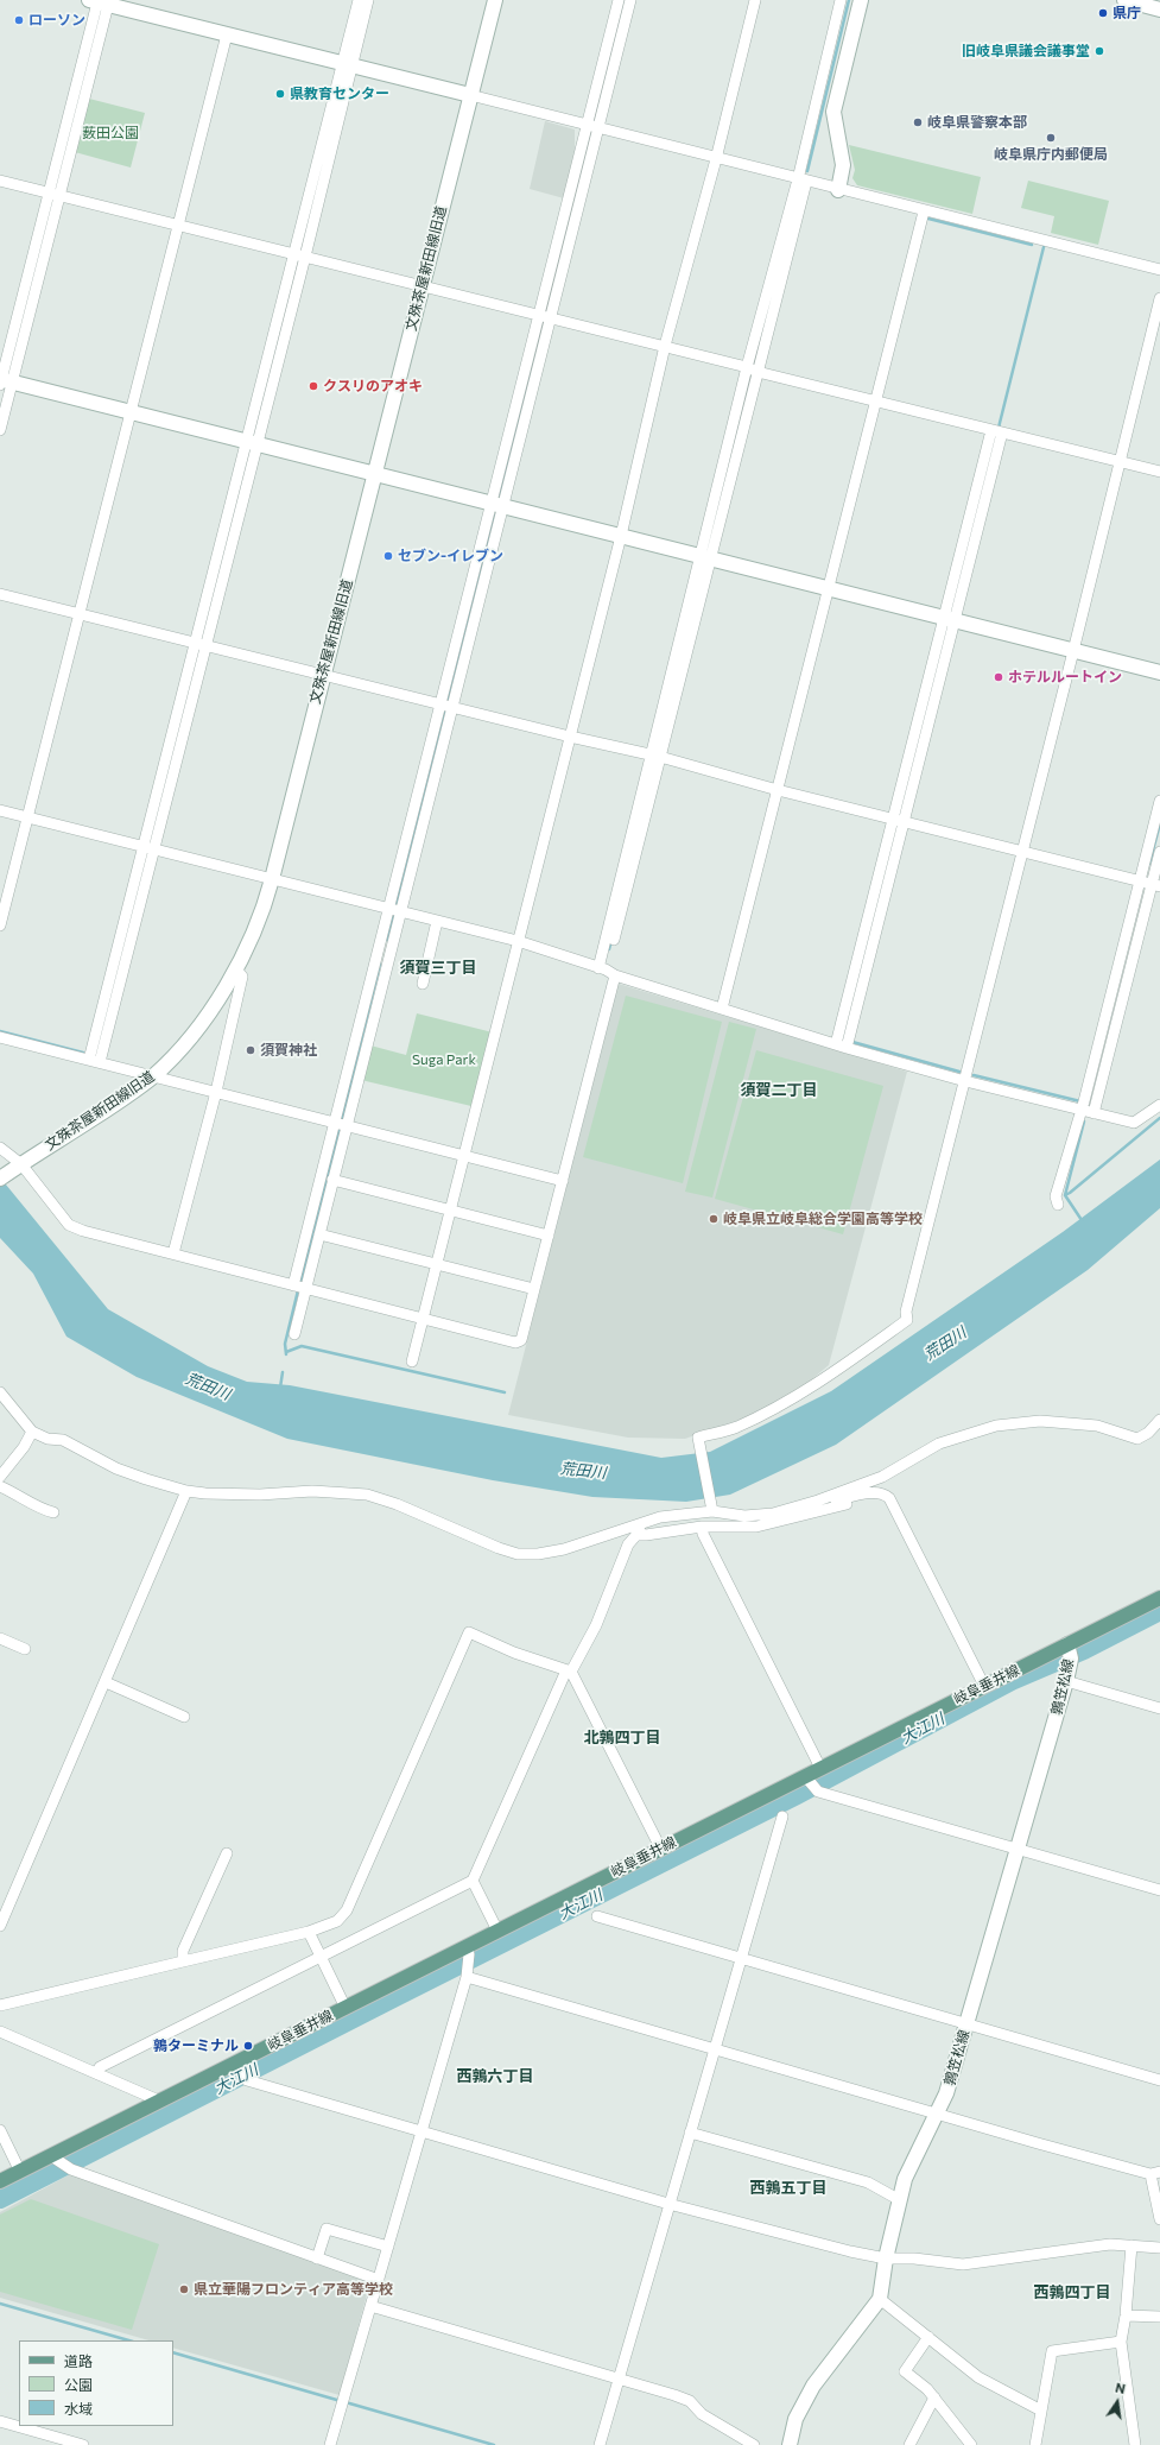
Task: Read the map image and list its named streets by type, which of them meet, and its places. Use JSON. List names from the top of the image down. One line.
{"streets":{"main road":["岐阜垂井線"],"street":["文殊茶屋新田線旧道","鶉笠松線"]},"crossings":[["岐阜垂井線","鶉笠松線"]],"districts":["須賀三丁目","須賀二丁目","北鶉四丁目","西鶉六丁目","西鶉五丁目","西鶉四丁目"],"water":["荒田川","大江川"],"parks":["薮田公園","Suga Park"],"places":["県庁","ローソン","旧岐阜県議会議事堂","県教育センター","岐阜県警察本部","岐阜県庁内郵便局","クスリのアオキ","セブン-イレブン","ホテルルートイン","須賀神社","岐阜県立岐阜総合学園高等学校","鶉ターミナル","県立華陽フロンティア高等学校"],"legend":["道路","公園","水域"],"north":"top"}
